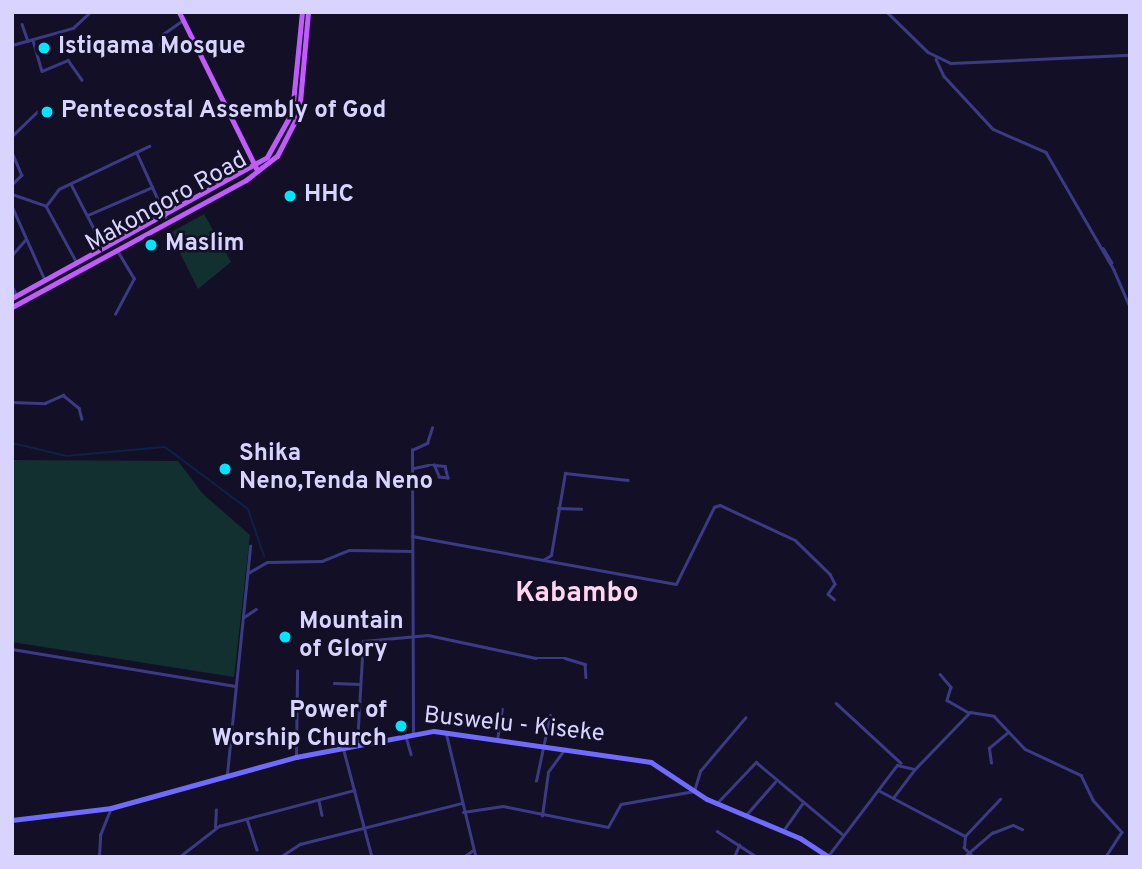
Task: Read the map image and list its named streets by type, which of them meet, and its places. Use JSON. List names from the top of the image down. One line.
{"streets":{"main road":["Makongoro Road","Buswelu - Kiseke"]},"districts":["Kabambo"],"places":["Istiqama Mosque","Pentecostal Assembly of God","HHC","Maslim","Shika Neno,Tenda Neno","Mountain of Glory","Power of Worship Church"]}
